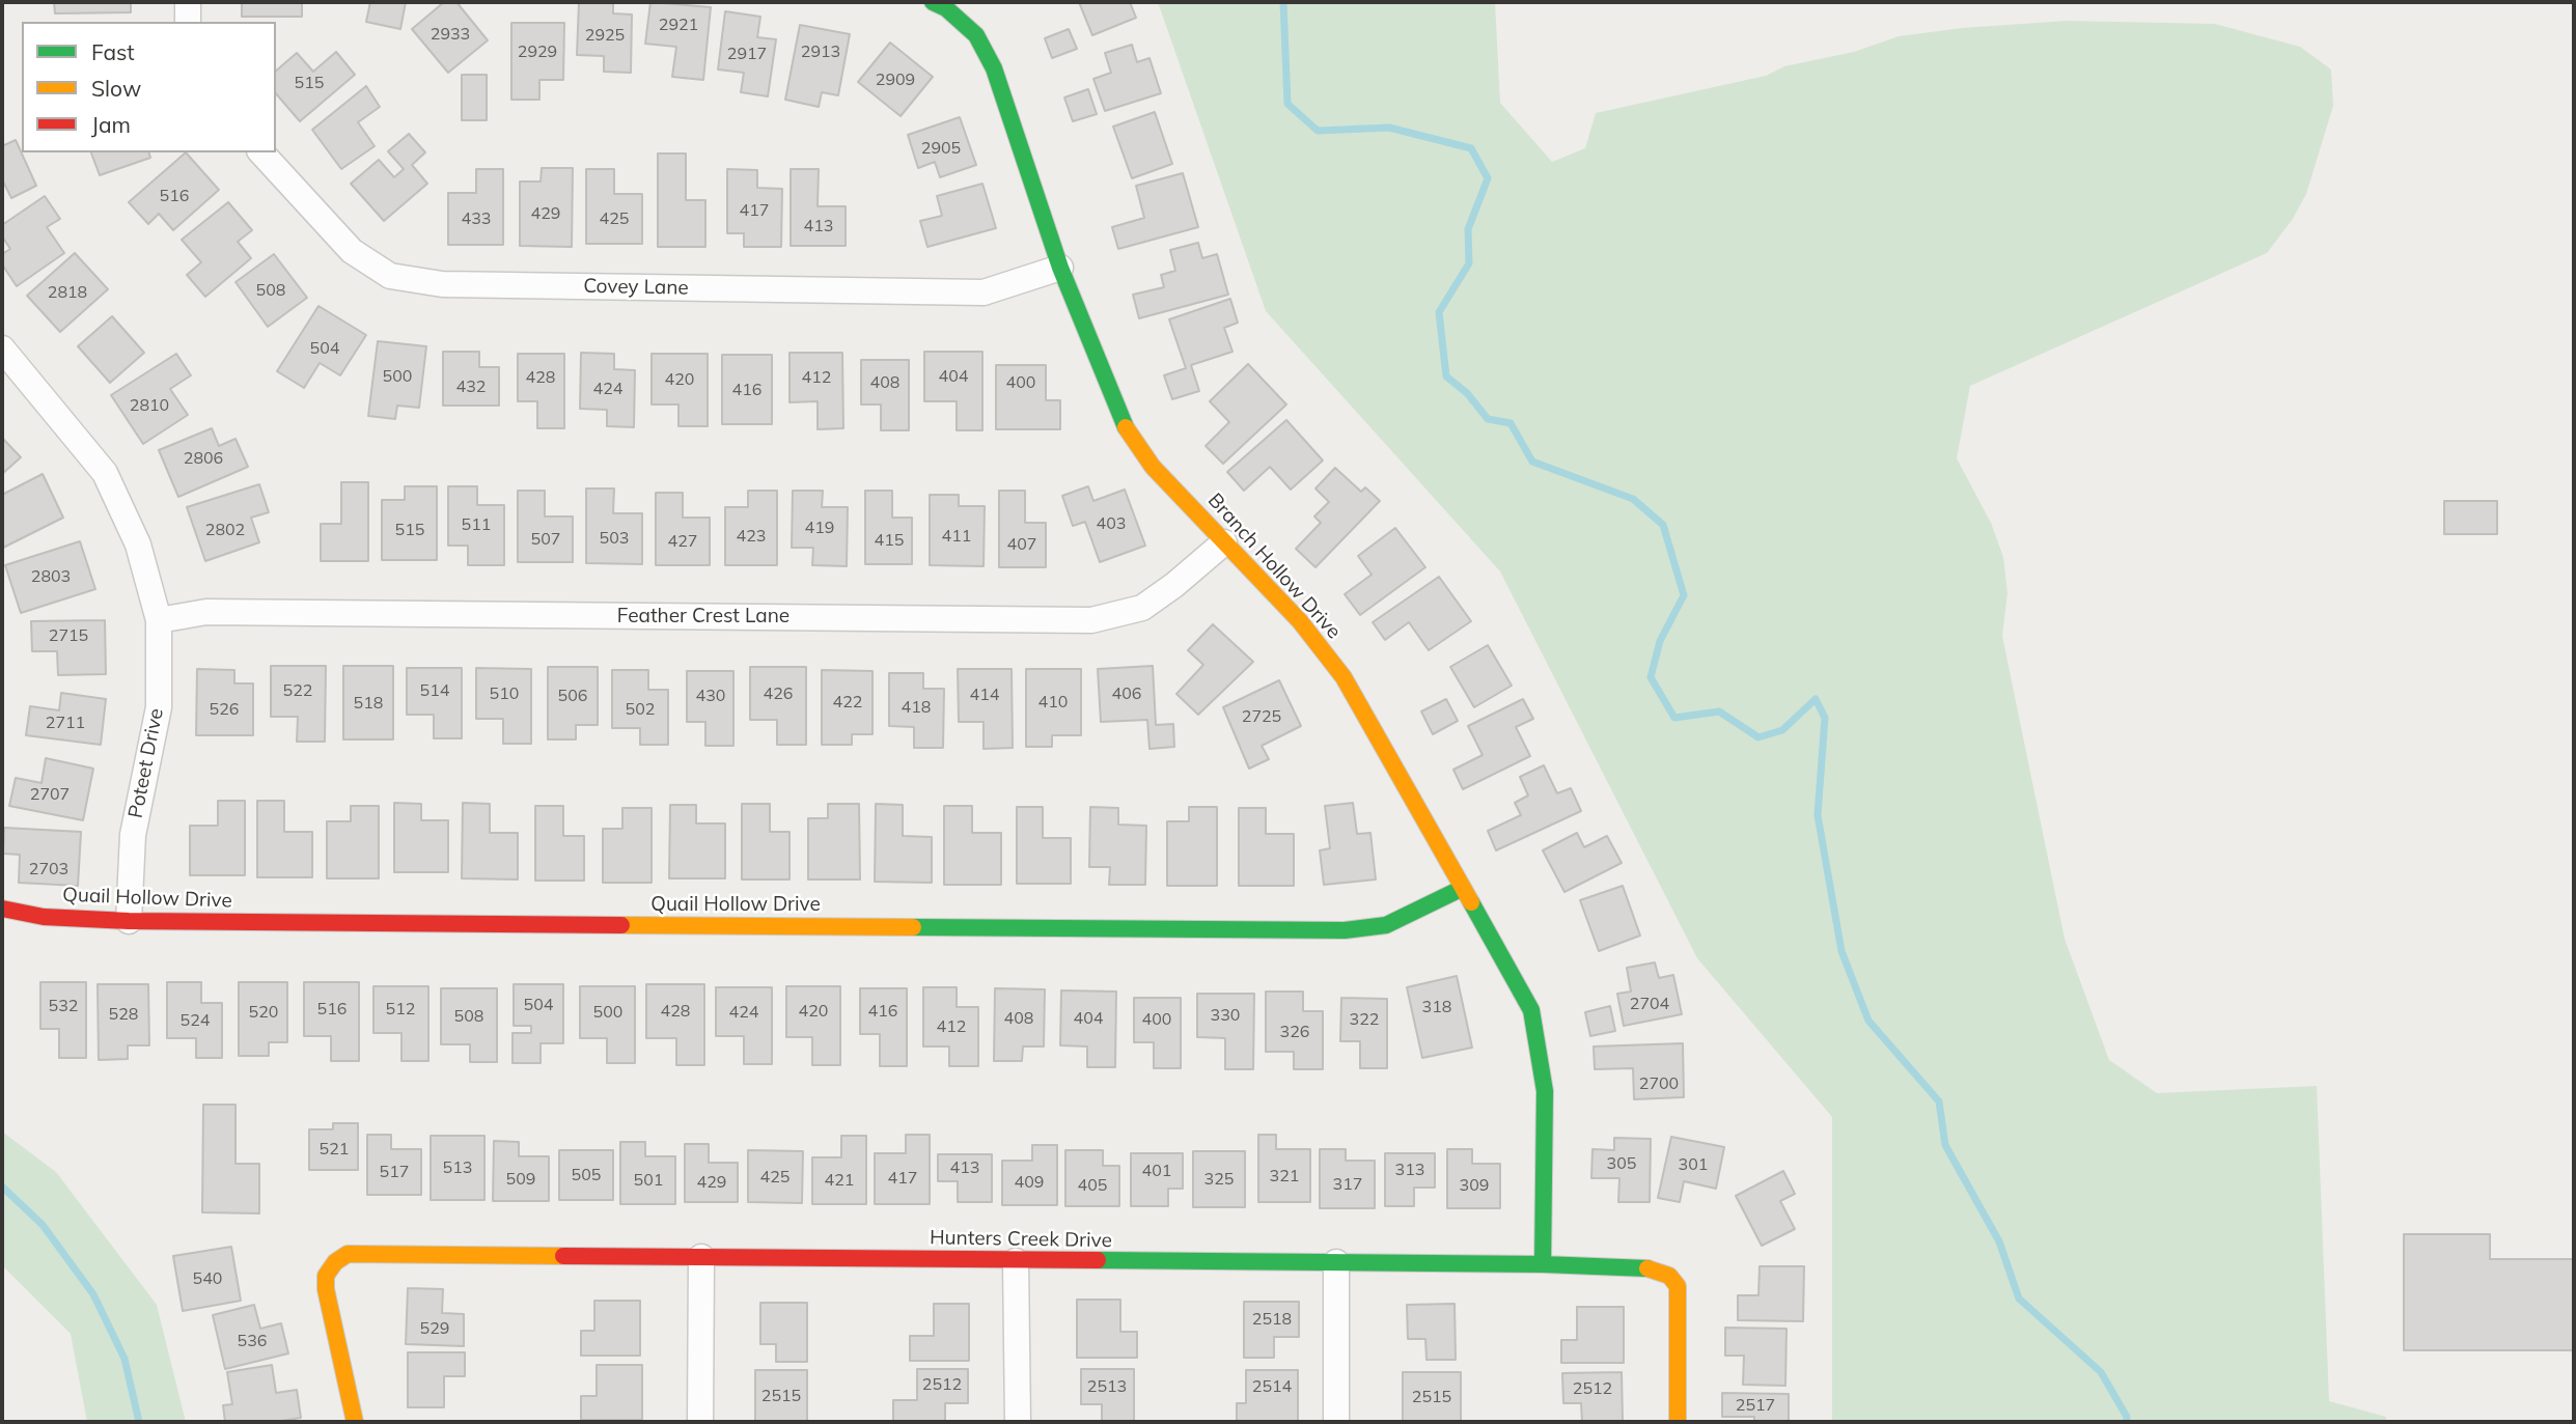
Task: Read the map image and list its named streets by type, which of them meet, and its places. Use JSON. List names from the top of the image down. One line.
{"streets":{"street":["Covey Lane","Branch Hollow Drive","Feather Crest Lane","Poteet Drive","Quail Hollow Drive","Hunters Creek Drive"]},"crossings":[["Covey Lane","Branch Hollow Drive"],["Branch Hollow Drive","Feather Crest Lane"],["Branch Hollow Drive","Quail Hollow Drive"],["Branch Hollow Drive","Hunters Creek Drive"],["Feather Crest Lane","Poteet Drive"],["Poteet Drive","Quail Hollow Drive"]],"house_numbers":["2921","2933","2925","2929","2913","2917","2909","515","2905","516","417","429","433","425","413","508","2818","504","500","404","428","412","420","408","400","432","424","416","2810","2806","403","511","419","2802","515","423","411","503","507","415","427","407","2803","2715","522","514","510","426","406","414","506","430","422","410","518","418","526","502","2725","2711","2707","2703","2704","504","532","318","516","512","428","420","416","520","500","424","528","330","508","408","404","400","322","524","412","326","2700","521","305","301","513","413","313","401","517","505","321","425","417","509","325","501","421","429","409","317","405","309","540","2518","529","536","2512","2513","2514","2512","2515","2515","2517"],"legend":["Fast","Slow","Jam"]}
